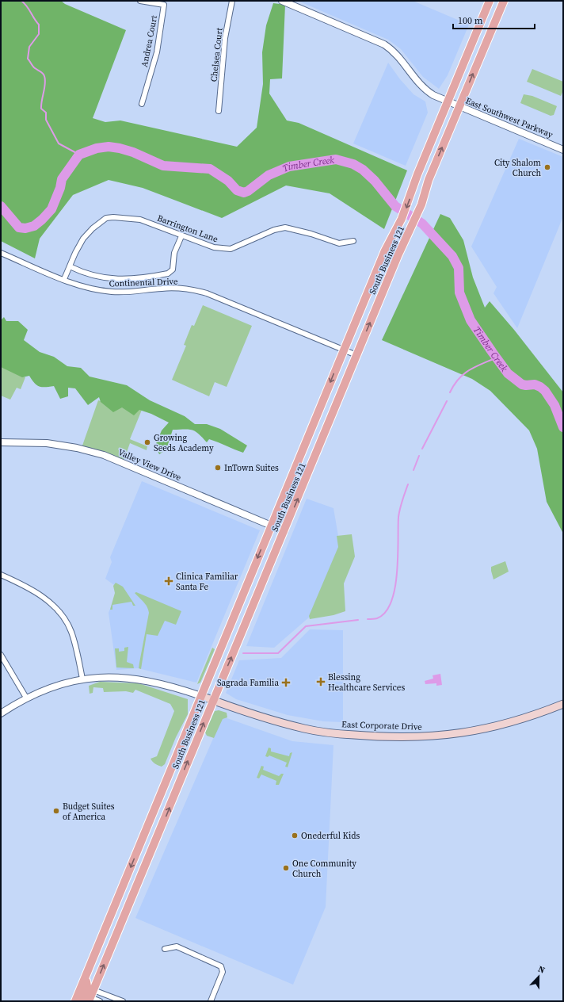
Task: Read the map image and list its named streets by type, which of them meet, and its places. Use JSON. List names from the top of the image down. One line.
{"streets":{"main road":["South Business 121","East Corporate Drive"],"street":["Andrea Court","Chelsea Court","East Southwest Parkway","Barrington Lane","Continental Drive","Valley View Drive"]},"crossings":[["East Southwest Parkway","South Business 121"],["Barrington Lane","Continental Drive"],["South Business 121","Continental Drive"],["South Business 121","Valley View Drive"],["South Business 121","East Corporate Drive"]],"water":["Timber Creek"],"places":{"other":["City Shalom Church","Growing Seeds Academy","InTown Suites","Budget Suites of America","Onederful Kids","One Community Church"],"health":["Clinica Familiar Santa Fe","Blessing Healthcare Services","Sagrada Familia"]},"scale_bar":"100 m","north":"top"}
